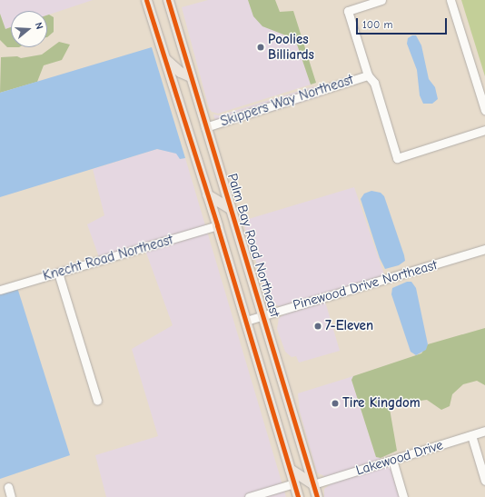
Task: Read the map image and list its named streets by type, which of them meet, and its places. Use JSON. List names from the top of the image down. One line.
{"streets":{"main road":["Palm Bay Road Northeast"],"street":["Skippers Way Northeast","Knecht Road Northeast","Pinewood Drive Northeast","Lakewood Drive"]},"crossings":[["Skippers Way Northeast","Palm Bay Road Northeast"],["Palm Bay Road Northeast","Pinewood Drive Northeast"],["Palm Bay Road Northeast","Lakewood Drive"]],"places":["Poolies Billiards","7-Eleven","Tire Kingdom"],"scale_bar":"100 m","north":"right"}
